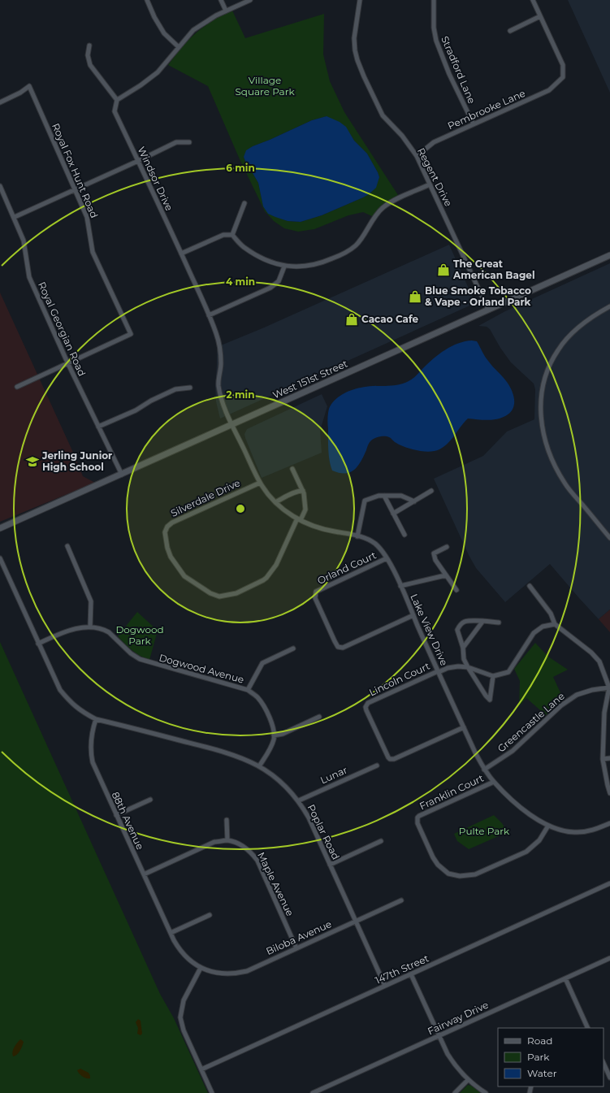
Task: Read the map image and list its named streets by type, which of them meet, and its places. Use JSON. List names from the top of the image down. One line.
{"streets":{"street":["Stradford Lane","Pembrooke Lane","Royal Fox Hunt Road","Regent Drive","Windsor Drive","Royal Georgian Road","West 151st Street","Silverdale Drive","Orland Court","Lake View Drive","Dogwood Avenue","Lincoln Court","Greencastle Lane","Lunar","Franklin Court","88th Avenue","Poplar Road","Maple Avenue","Biloba Avenue","147th Street","Fairway Drive"]},"crossings":[["Stradford Lane","Pembrooke Lane"],["Pembrooke Lane","Regent Drive"],["Royal Fox Hunt Road","Royal Georgian Road"],["Regent Drive","West 151st Street"],["Windsor Drive","West 151st Street"],["Windsor Drive","Lake View Drive"],["Royal Georgian Road","West 151st Street"],["West 151st Street","Lake View Drive"],["Silverdale Drive","Lake View Drive"],["Orland Court","Lake View Drive"],["Lake View Drive","Lincoln Court"],["Lake View Drive","Greencastle Lane"],["Lake View Drive","Franklin Court"],["Lunar","Poplar Road"],["88th Avenue","Poplar Road"],["88th Avenue","Biloba Avenue"],["Poplar Road","Biloba Avenue"],["Poplar Road","147th Street"],["Maple Avenue","Biloba Avenue"]],"parks":["Village Square Park","Dogwood Park","Pulte Park"],"places":{"shop":["The Great American Bagel","Blue Smoke Tobacco & Vape - Orland Park","Cacao Cafe"],"school or university":["Jerling Junior High School"]},"legend":["Road","Park","Water"],"rings":["6 min","4 min","2 min"]}
